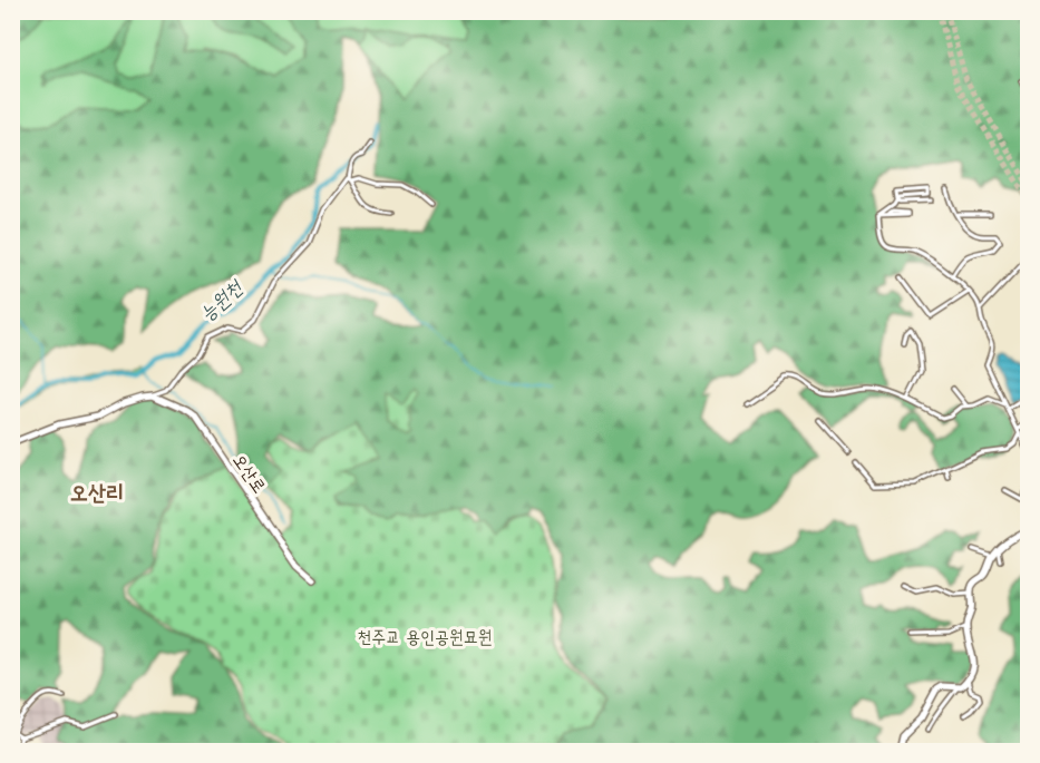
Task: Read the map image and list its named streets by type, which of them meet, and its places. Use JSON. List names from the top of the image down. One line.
{"streets":{"street":["오산로"]},"districts":["오산리"],"water":["능원천"],"parks":["천주교 용인공원묘원"]}
